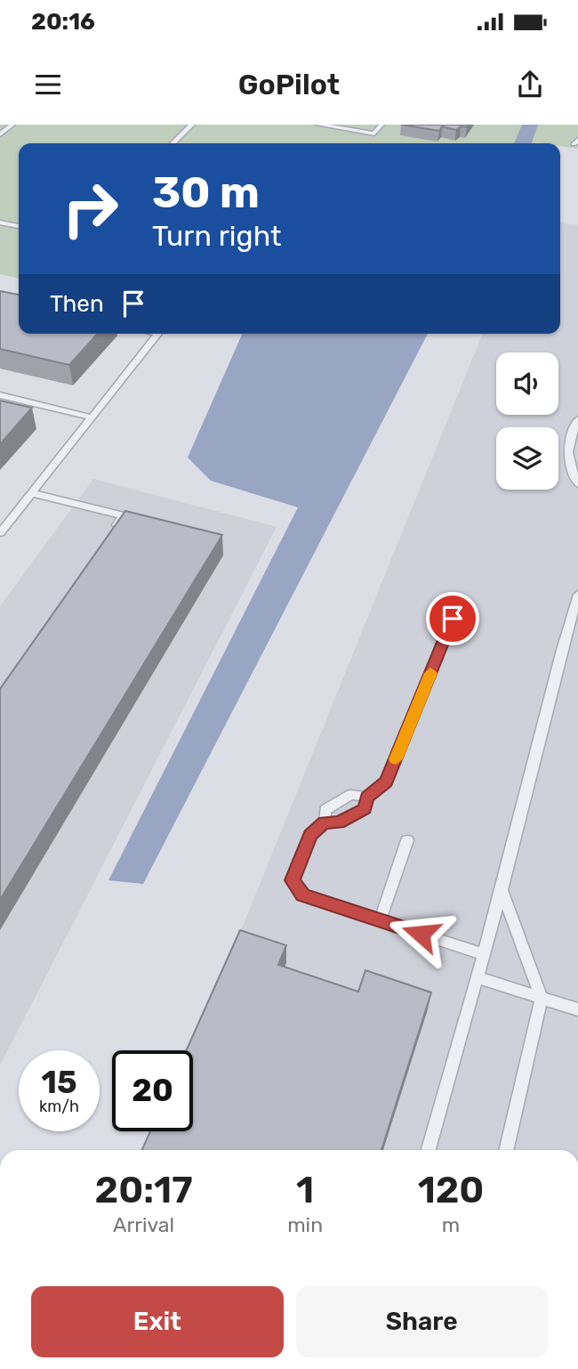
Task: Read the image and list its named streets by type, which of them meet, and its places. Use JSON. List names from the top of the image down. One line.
{"page":{"status":"20:16","header":"GoPilot","turn":["30 m","Turn right"],"then":"Then","speed":"15 km/h","limit":"20","eta":["20:17","Arrival","1","min","120","m"],"buttons":["Exit","Share"]}}
